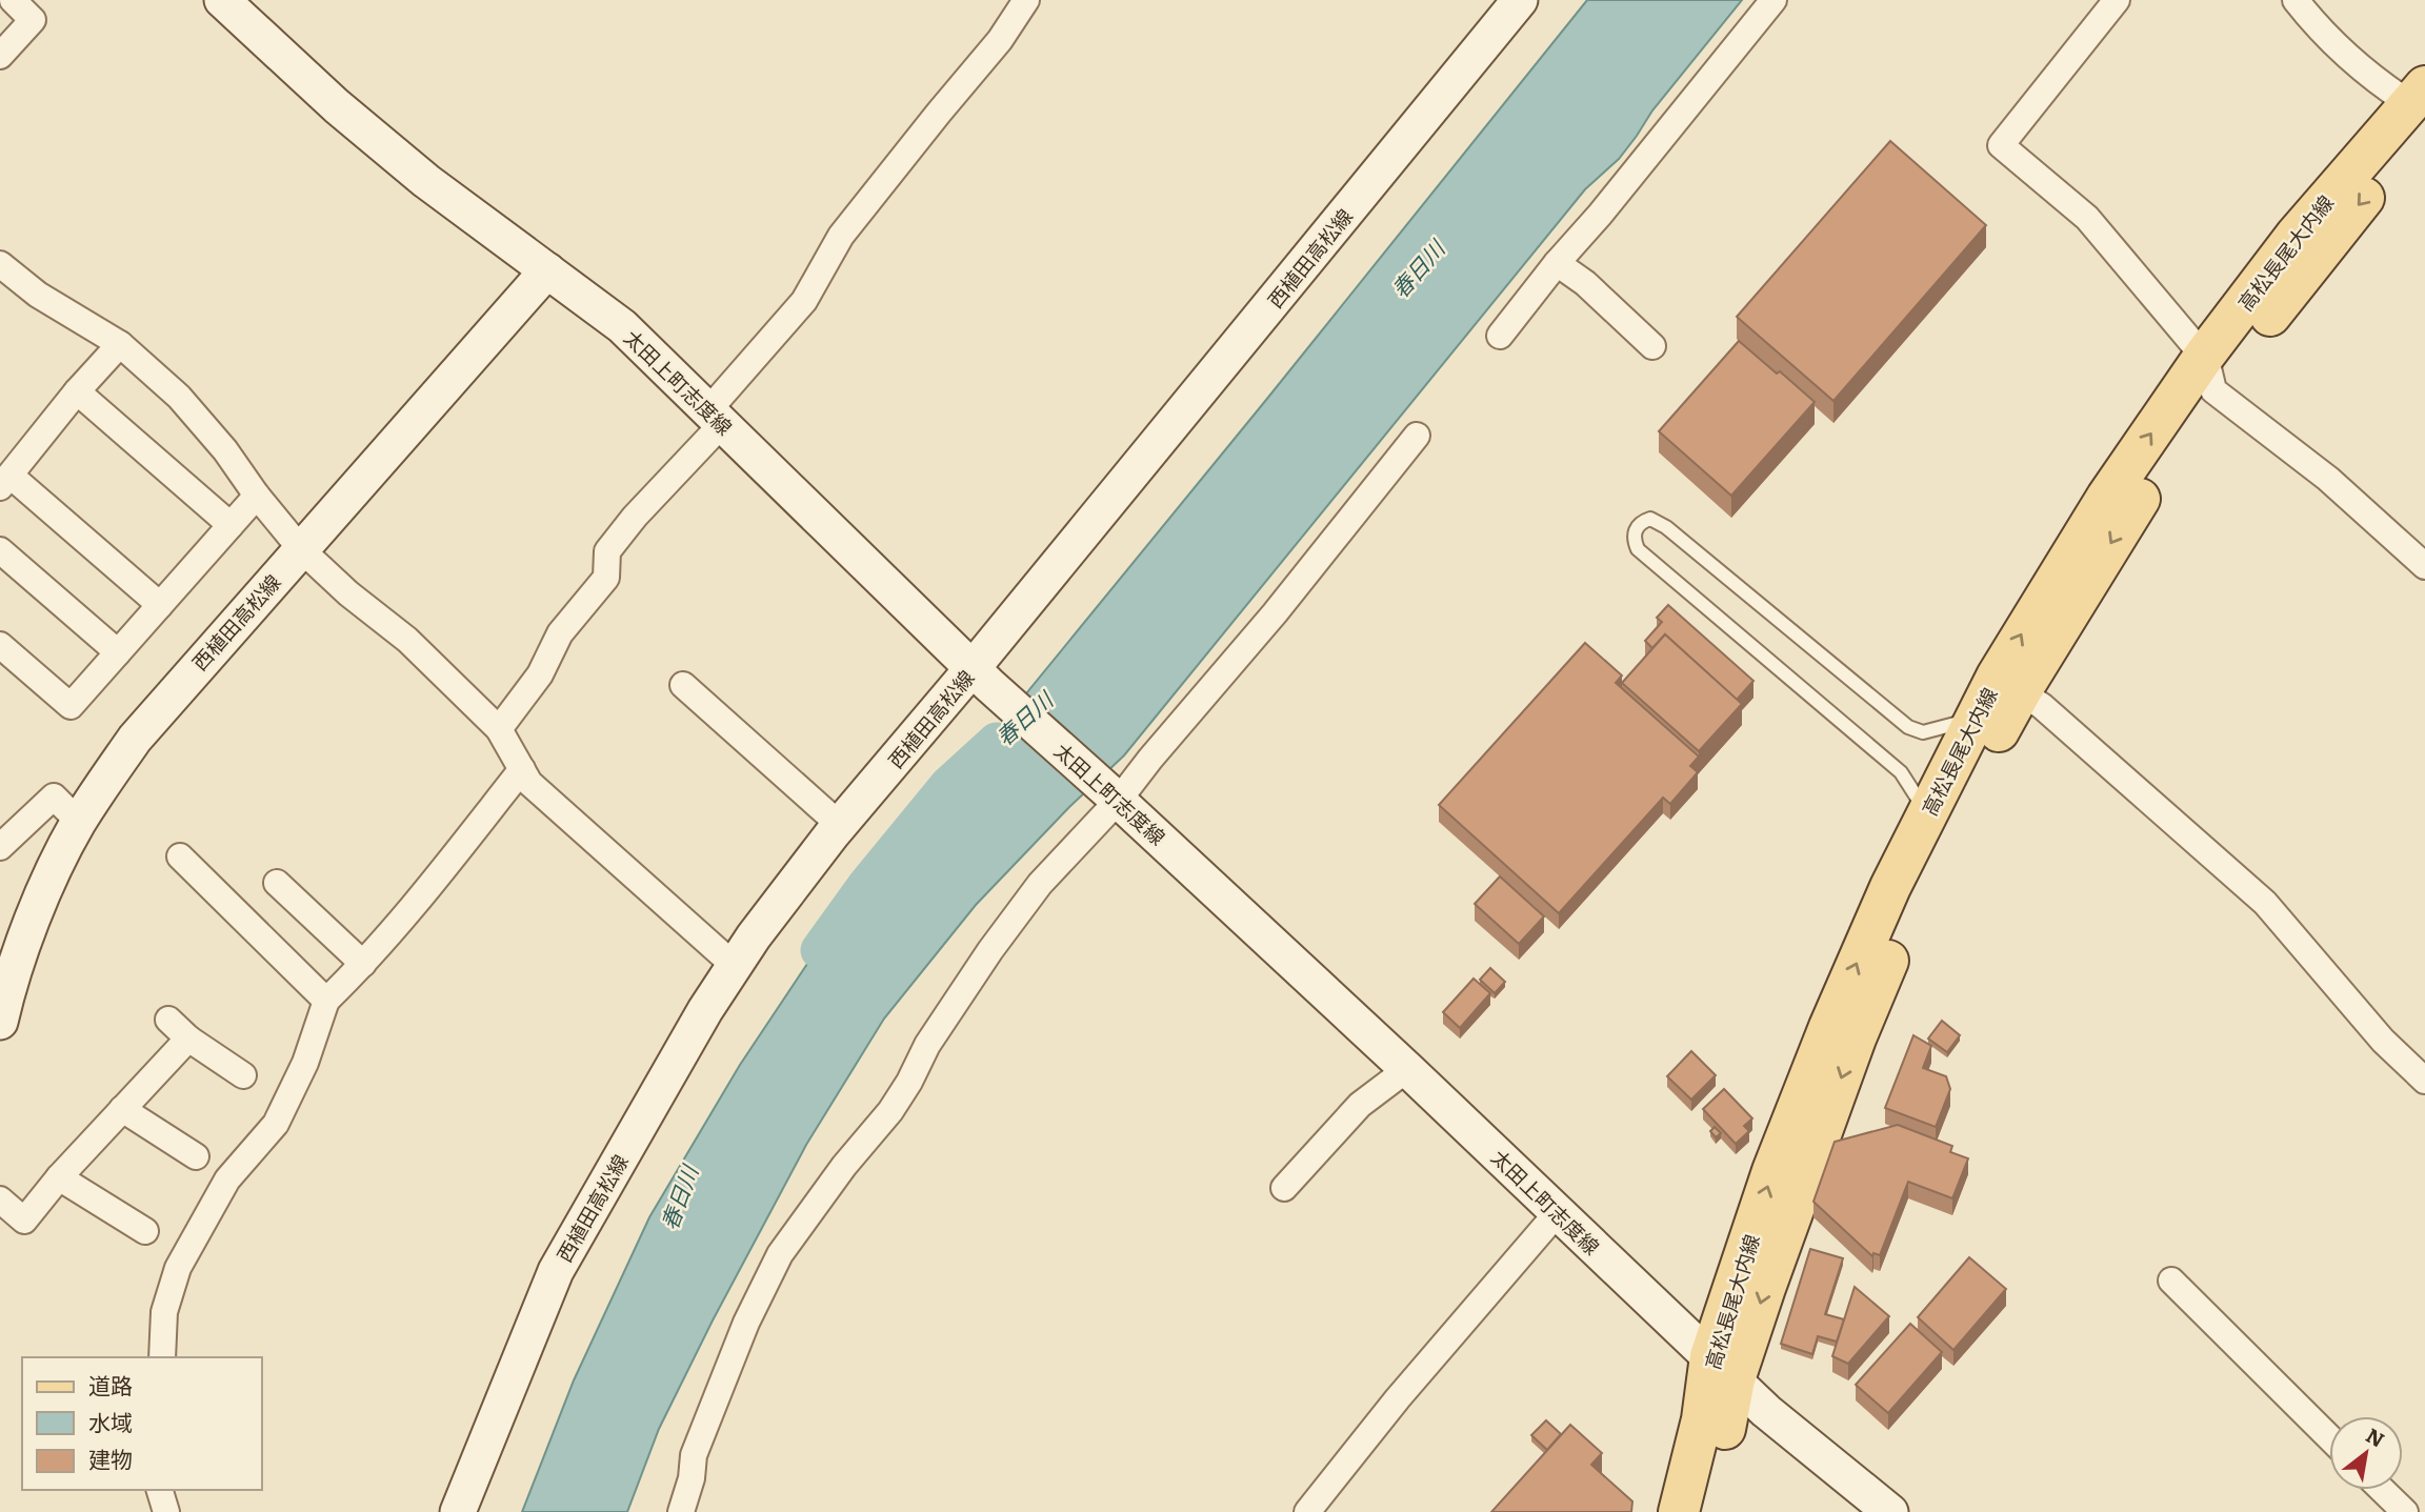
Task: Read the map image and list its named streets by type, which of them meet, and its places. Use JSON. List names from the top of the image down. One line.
{"streets":{"main road":["高松長尾大内線","西植田高松線","太田上町志度線"]},"crossings":[["高松長尾大内線","太田上町志度線"],["西植田高松線","太田上町志度線"]],"water":["春日川"],"legend":["道路","水域","建物"],"north":"top right"}
